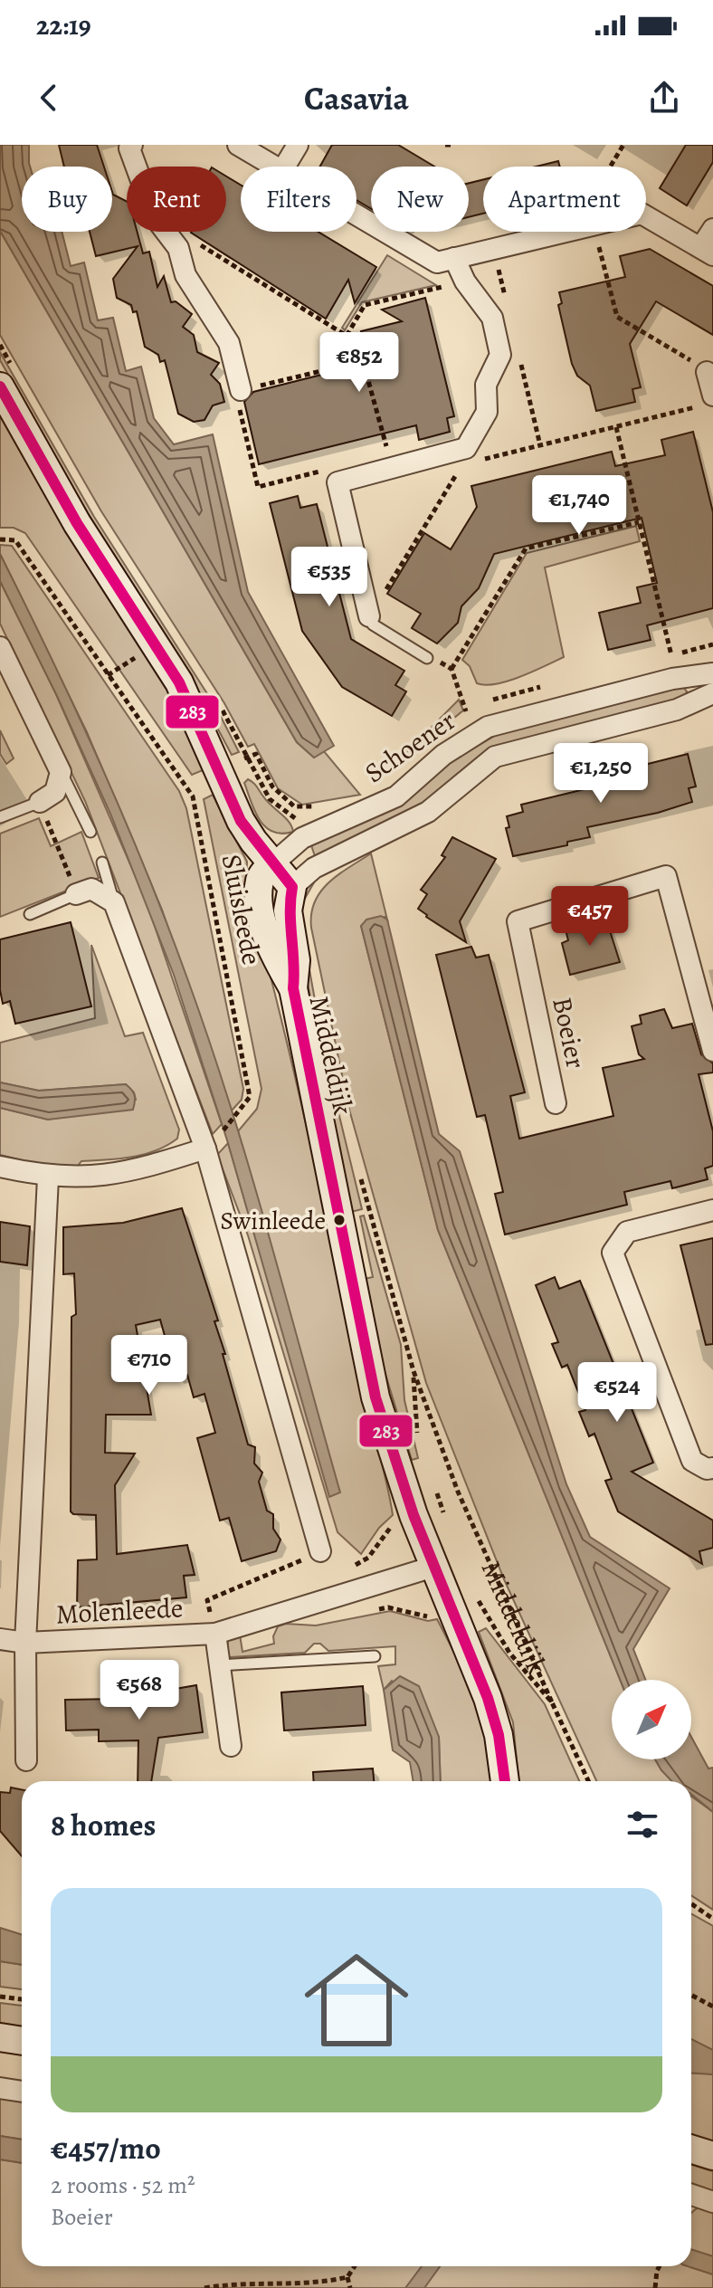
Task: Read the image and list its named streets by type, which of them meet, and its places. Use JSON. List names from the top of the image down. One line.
{"streets":{"street":["Schoener","Boeier","Middeldijk","Molenleede"],"path":["Sluisleede"]},"crossings":[["Schoener","Middeldijk"],["Middeldijk","Molenleede"]],"places":["Swinleede"],"lines":["transit line 283"],"north":"top right","page":{"status":"22:19","header":"Casavia","chip":["Buy","Rent","Filters","New","Apartment"],"price":["€852","€1,740","€535","€1,250","€457","€710","€524","€568"],"heading":"8 homes","list":[{"name":"€457/mo","note":"2 rooms · 52 m² · Boeier"}]}}
